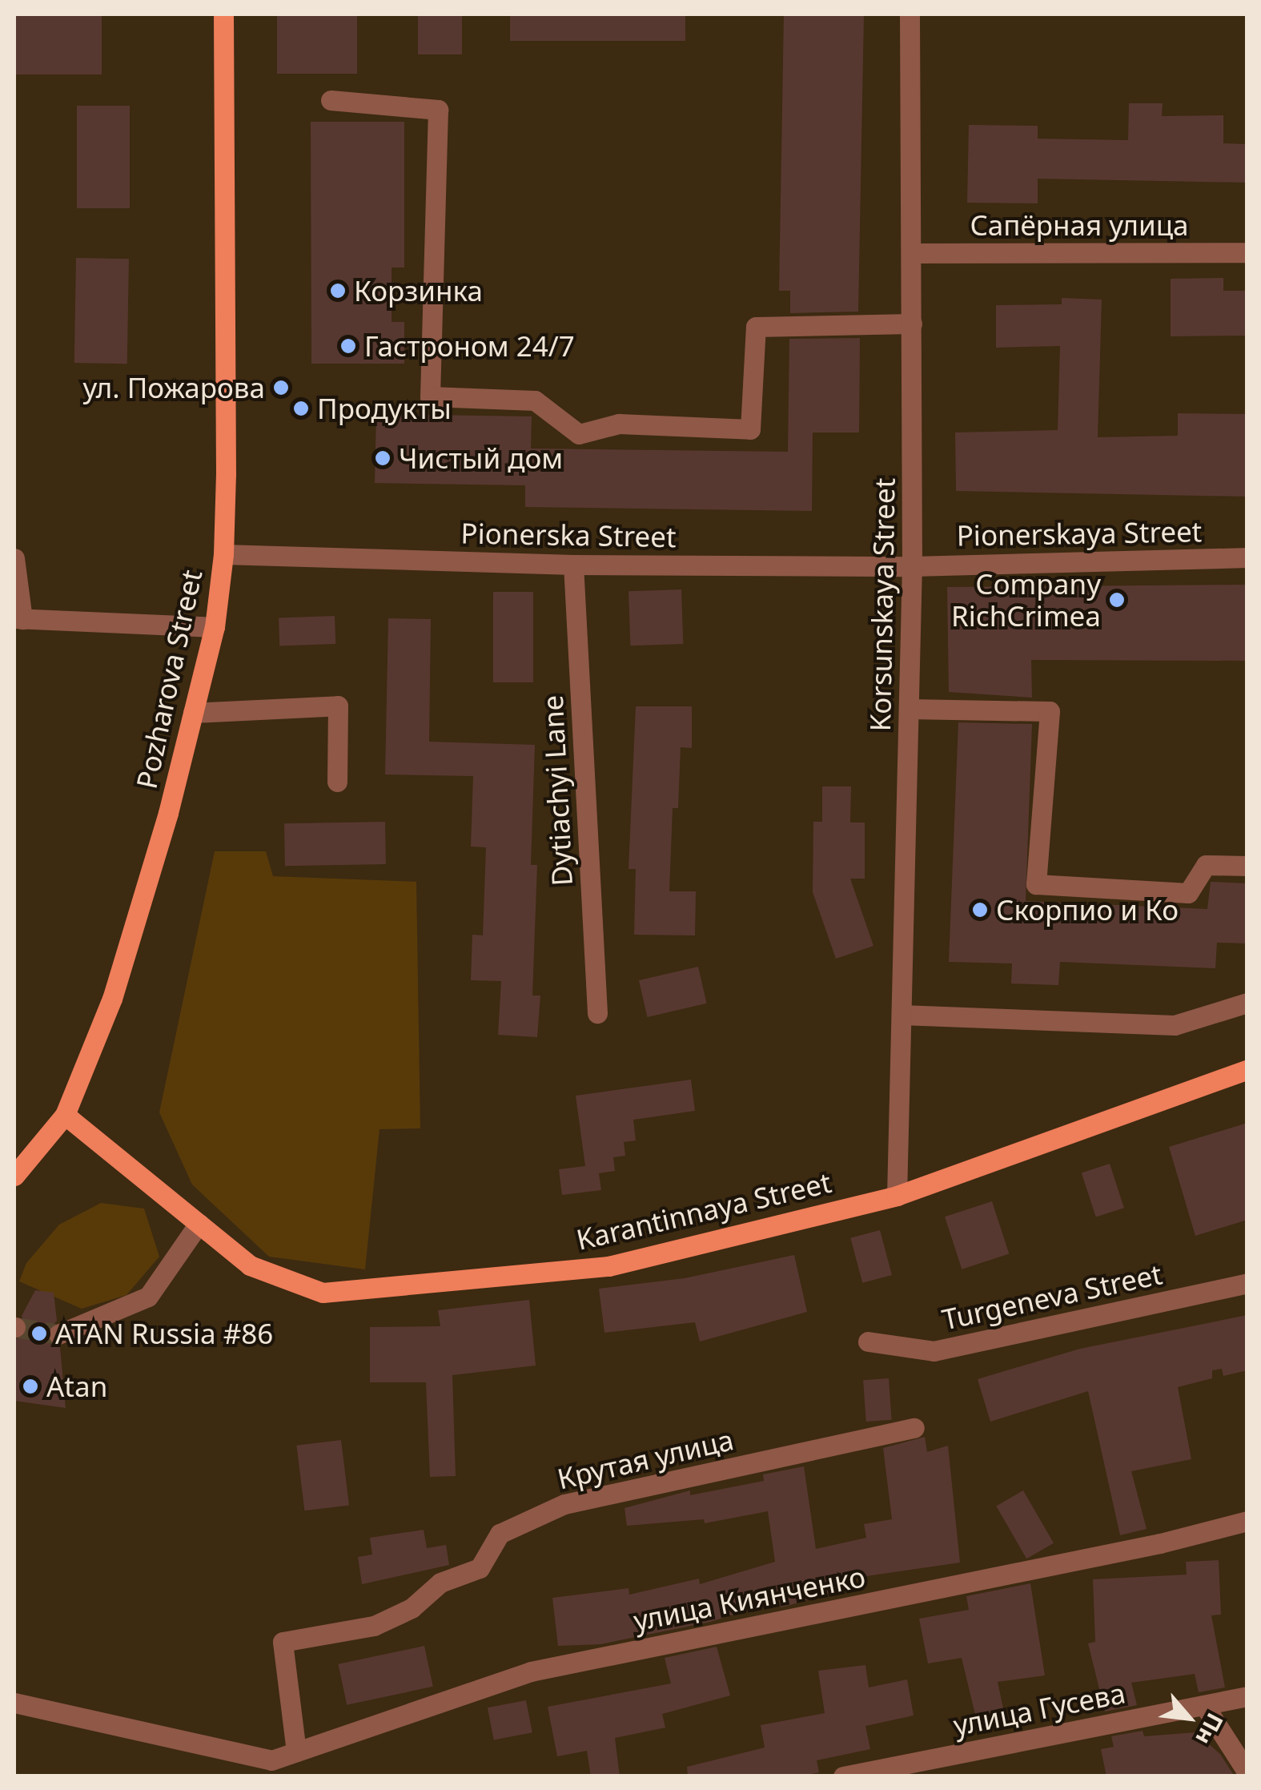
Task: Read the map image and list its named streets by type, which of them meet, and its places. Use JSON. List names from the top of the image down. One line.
{"streets":{"main road":["Pozharova Street","Karantinnaya Street"],"street":["Сапёрная улица","Pionerskaya Street","Pionerska Street","Korsunskaya Street","Dytiachyi Lane","Turgeneva Street","Крутая улица","улица Киянченко","улица Гусева"]},"crossings":[["Сапёрная улица","Korsunskaya Street"],["Pionerskaya Street","Pionerska Street"],["Pionerskaya Street","Korsunskaya Street"],["Pionerska Street","Korsunskaya Street"],["Pionerska Street","Pozharova Street"],["Pionerska Street","Dytiachyi Lane"],["Korsunskaya Street","Karantinnaya Street"],["Pozharova Street","Karantinnaya Street"],["Крутая улица","улица Киянченко"]],"places":["Корзинка","Гастроном 24/7","ул. Пожарова","Продукты","Чистый дом","Company RichCrimea","Скорпио и Ко","ATAN Russia #86","Atan"],"north":"bottom right"}
